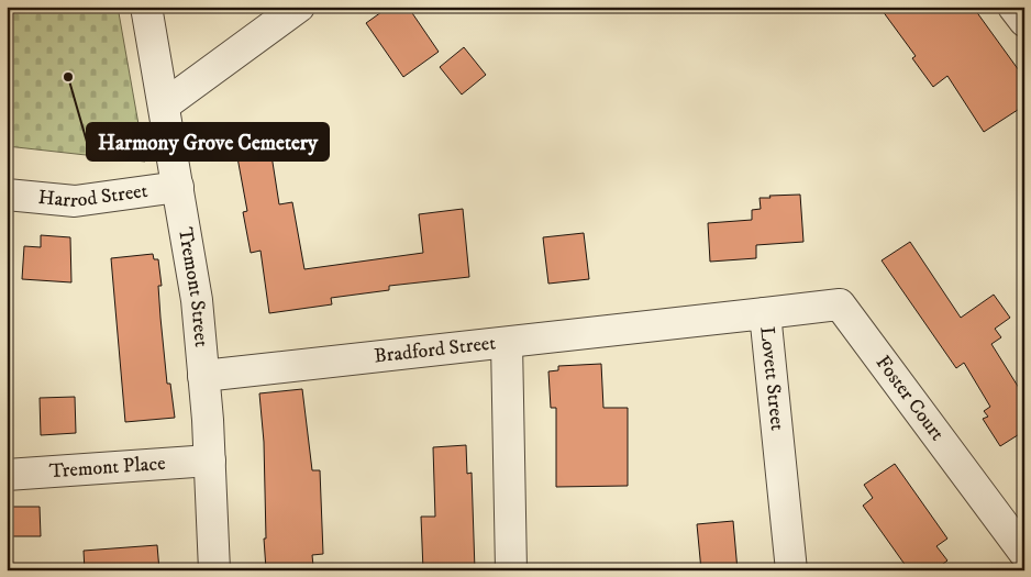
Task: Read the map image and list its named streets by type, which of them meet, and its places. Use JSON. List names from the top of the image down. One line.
{"streets":{"street":["Harrod Street","Tremont Street","Bradford Street","Lovett Street","Foster Court","Tremont Place"]},"crossings":[["Harrod Street","Tremont Street"],["Tremont Street","Bradford Street"],["Tremont Street","Tremont Place"],["Bradford Street","Lovett Street"],["Lovett Street","Foster Court"]],"places":["Harmony Grove Cemetery"]}
